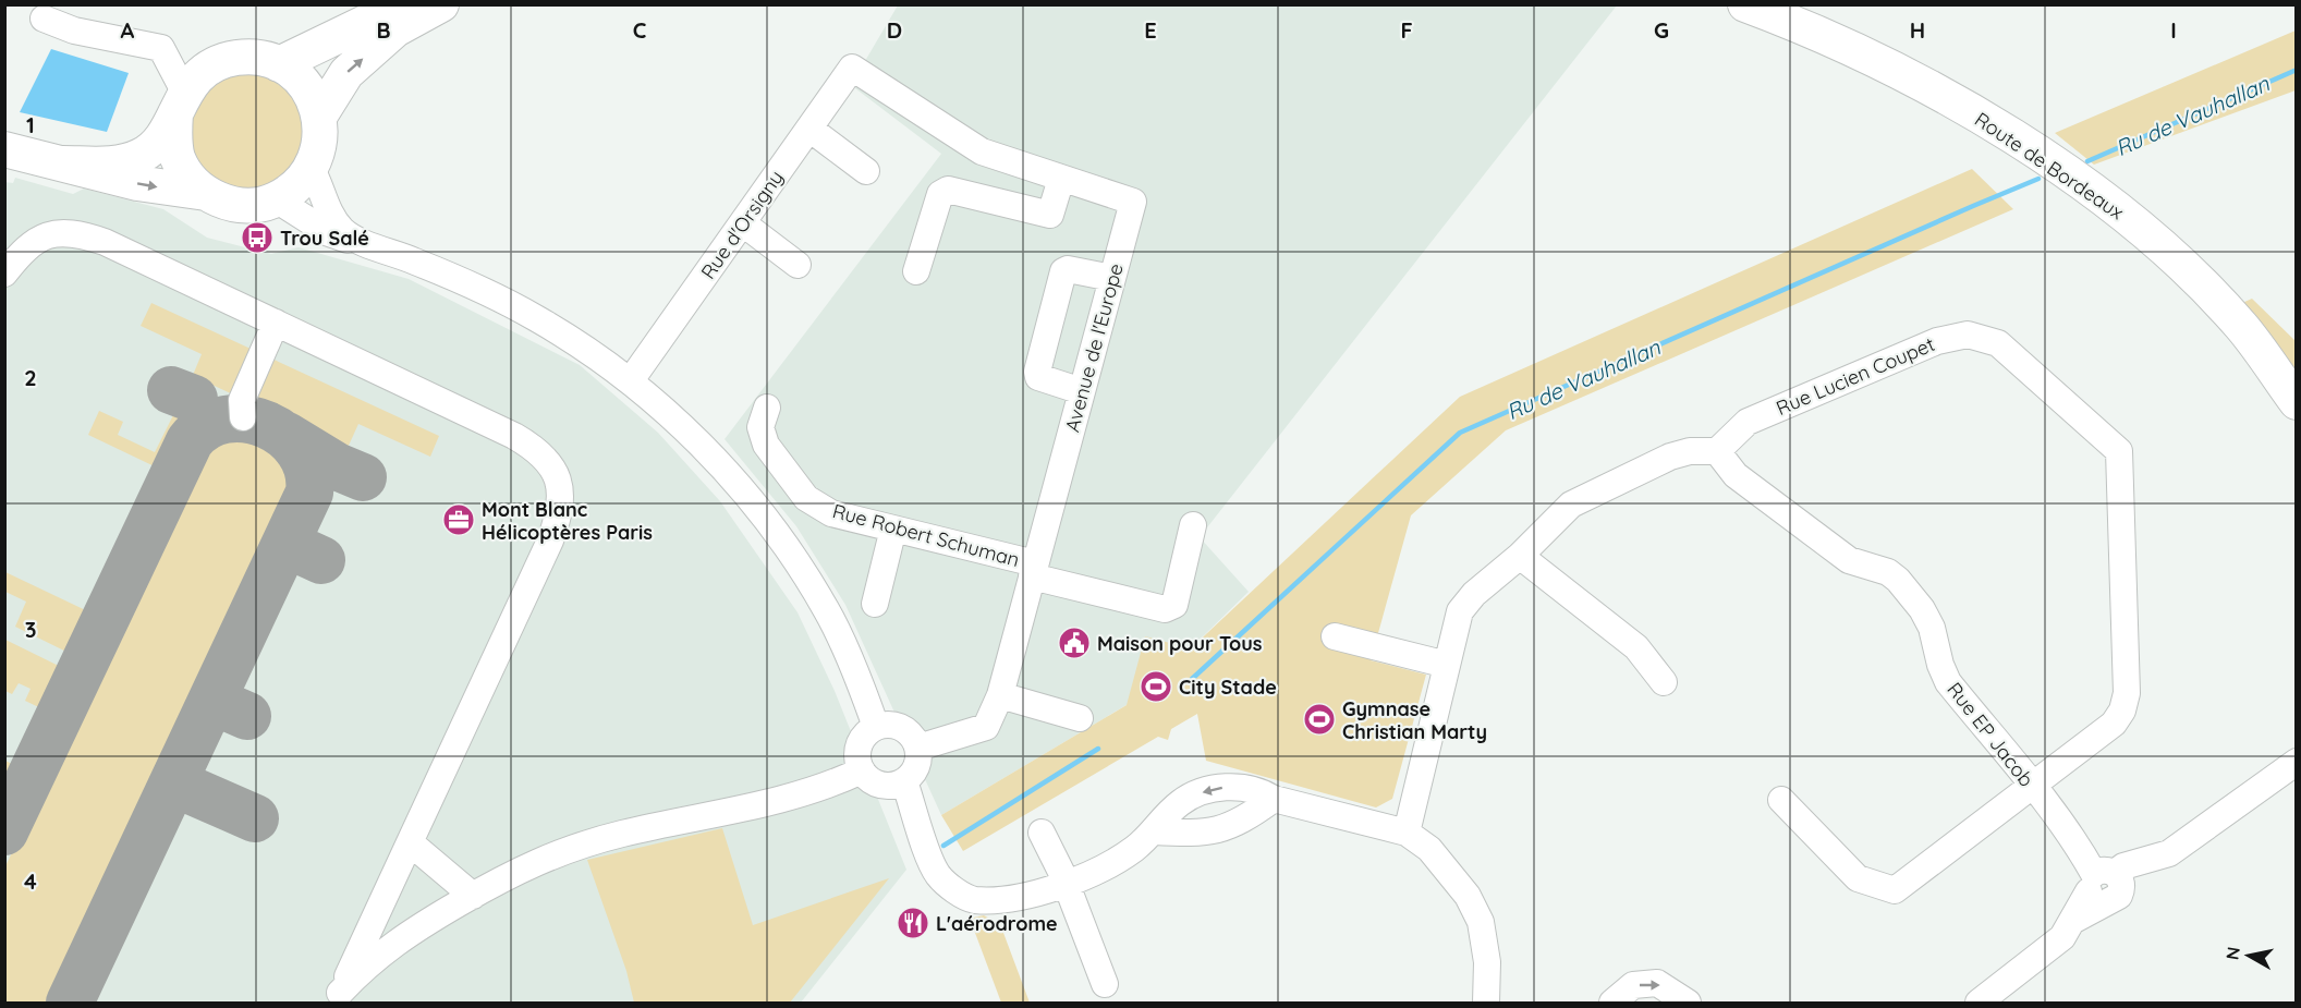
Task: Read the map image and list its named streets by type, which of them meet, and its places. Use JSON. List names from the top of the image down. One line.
{"streets":{"main road":["Route de Bordeaux"],"street":["Rue d'Orsigny","Avenue de l'Europe","Rue Lucien Coupet","Rue Robert Schuman","Rue EP Jacob"]},"crossings":[["Rue d'Orsigny","Avenue de l'Europe"],["Avenue de l'Europe","Rue Robert Schuman"],["Rue Lucien Coupet","Rue EP Jacob"]],"water":["Ru de Vauhallan"],"places":{"bus stop":["Trou Salé"],"office":["Mont Blanc Hélicoptères Paris"],"public building":["Maison pour Tous"],"sports":["City Stade","Gymnase Christian Marty"],"restaurant":["L'aérodrome"]},"north":"left","grid":{"columns":["A","B","C","D","E","F","G","H","I"],"rows":["1","2","3","4"]}}
